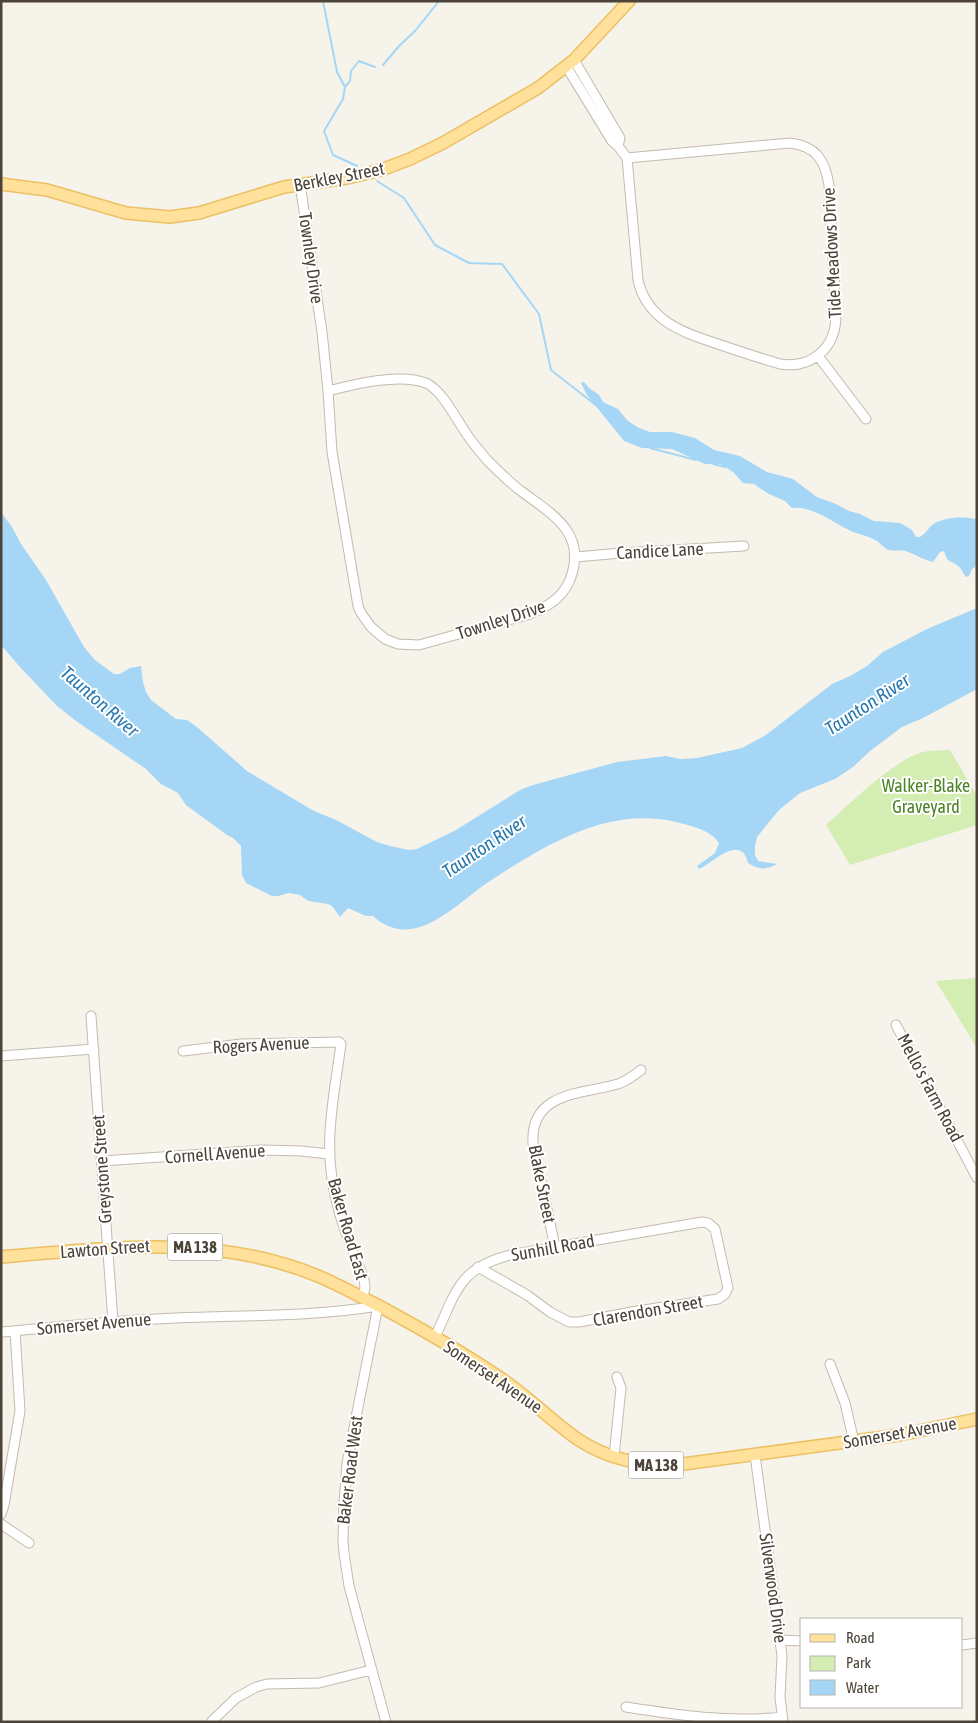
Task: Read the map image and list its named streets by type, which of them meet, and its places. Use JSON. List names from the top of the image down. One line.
{"streets":{"main road":["Berkley Street","MA 138","Lawton Street","Somerset Avenue"],"street":["Tide Meadows Drive","Townley Drive","Candice Lane","Rogers Avenue","Mello's Farm Road","Cornell Avenue","Greystone Street","Blake Street","Baker Road East","Sunhill Road","Clarendon Street","Baker Road West","Silverwood Drive"]},"crossings":[["Berkley Street","Townley Drive"],["Townley Drive","Candice Lane"],["Rogers Avenue","Baker Road East"],["Cornell Avenue","Greystone Street"],["Cornell Avenue","Baker Road East"],["Greystone Street","Lawton Street"],["Greystone Street","Somerset Avenue"],["Blake Street","Sunhill Road"],["Baker Road East","Lawton Street"],["Sunhill Road","Clarendon Street"],["Sunhill Road","Somerset Avenue"],["Lawton Street","Somerset Avenue"],["Lawton Street","Baker Road West"],["Somerset Avenue","Baker Road West"],["Somerset Avenue","Silverwood Drive"]],"water":["Taunton River"],"parks":["Walker-Blake Graveyard"],"legend":["Road","Park","Water"]}
